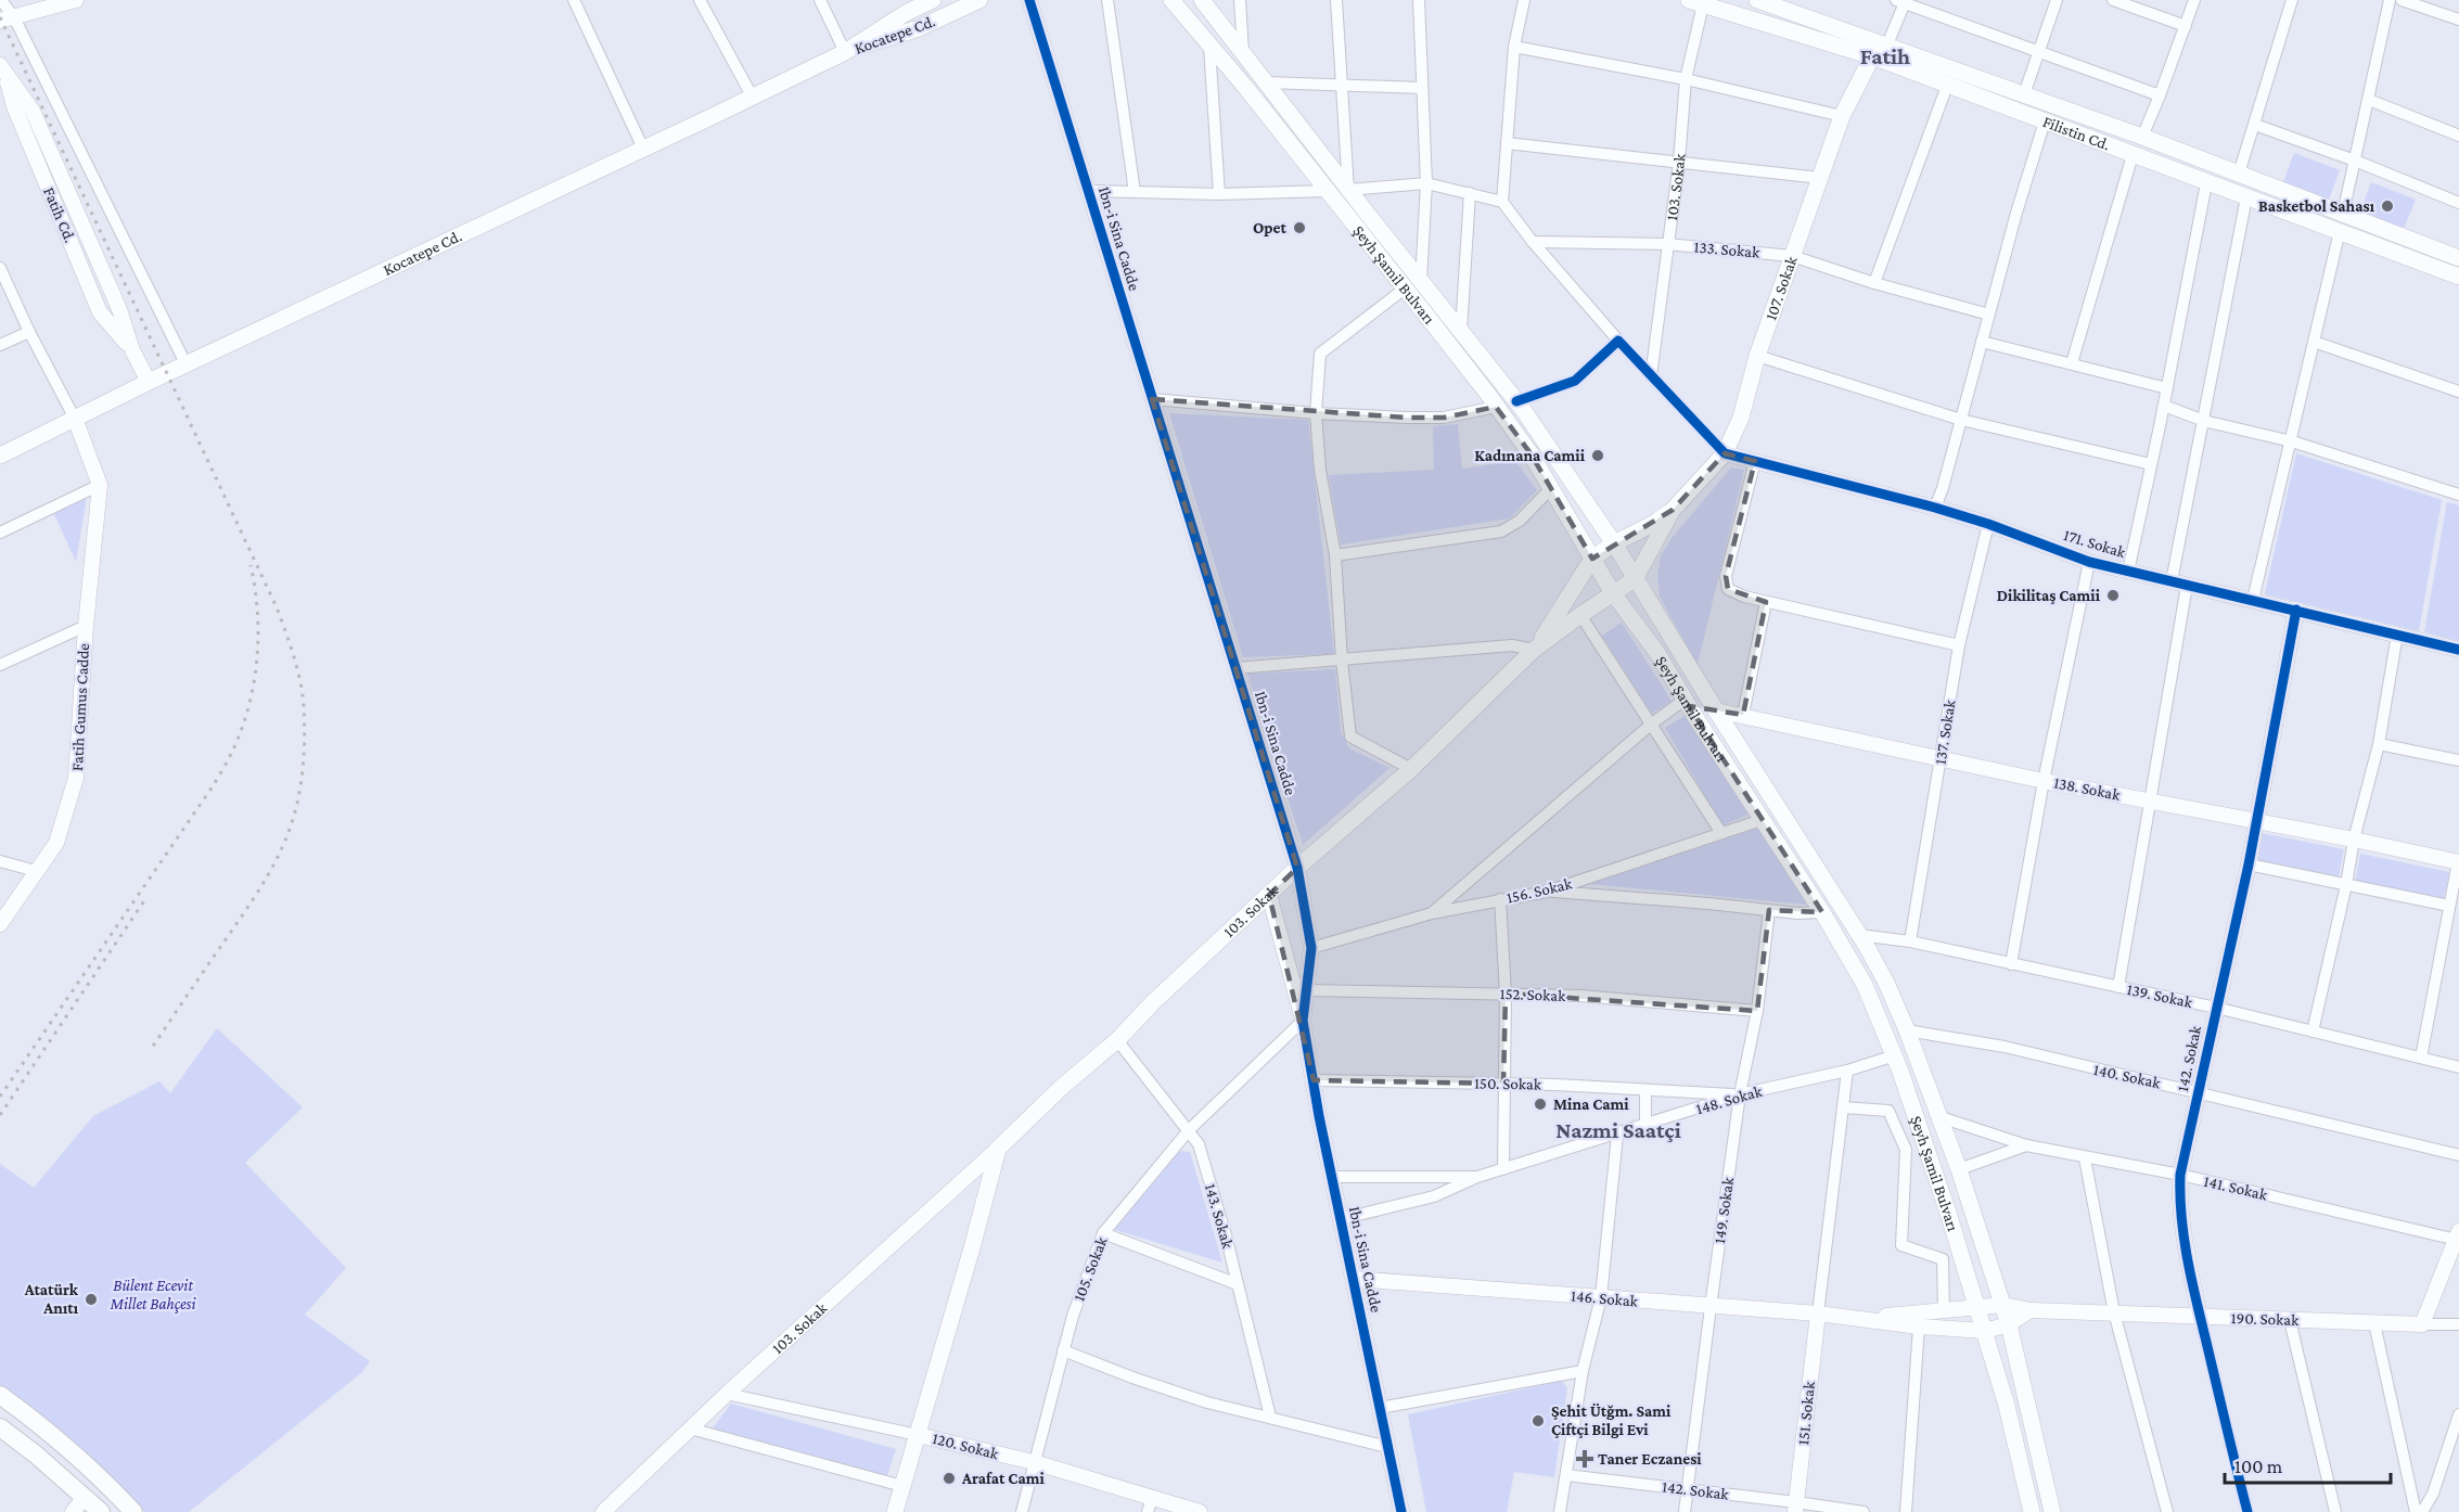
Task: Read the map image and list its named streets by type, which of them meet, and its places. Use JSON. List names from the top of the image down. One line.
{"streets":{"main road":["Kocatepe Cd.","Filistin Cd.","103. Sokak","Şeyh Şamil Bulvarı","107. Sokak"],"street":["Fatih Cd.","Ibn-i Sina Cadde","133. Sokak","171. Sokak","Fatih Gumus Cadde","137. Sokak","138. Sokak","156. Sokak","152. Sokak","139. Sokak","142. Sokak","140. Sokak","150. Sokak","148. Sokak","141. Sokak","149. Sokak","143. Sokak","105. Sokak","146. Sokak","190. Sokak","151. Sokak","120. Sokak"]},"crossings":[["Kocatepe Cd.","Fatih Cd."],["Filistin Cd.","103. Sokak"],["Filistin Cd.","107. Sokak"],["103. Sokak","Ibn-i Sina Cadde"],["103. Sokak","133. Sokak"],["103. Sokak","Şeyh Şamil Bulvarı"],["103. Sokak","107. Sokak"],["103. Sokak","143. Sokak"],["103. Sokak","120. Sokak"],["Ibn-i Sina Cadde","156. Sokak"],["Ibn-i Sina Cadde","152. Sokak"],["Ibn-i Sina Cadde","150. Sokak"],["Ibn-i Sina Cadde","148. Sokak"],["Ibn-i Sina Cadde","105. Sokak"],["Ibn-i Sina Cadde","146. Sokak"],["133. Sokak","107. Sokak"],["Şeyh Şamil Bulvarı","138. Sokak"],["Şeyh Şamil Bulvarı","156. Sokak"],["Şeyh Şamil Bulvarı","139. Sokak"],["Şeyh Şamil Bulvarı","140. Sokak"],["Şeyh Şamil Bulvarı","148. Sokak"],["Şeyh Şamil Bulvarı","141. Sokak"],["Şeyh Şamil Bulvarı","146. Sokak"],["Şeyh Şamil Bulvarı","190. Sokak"],["107. Sokak","171. Sokak"],["171. Sokak","137. Sokak"],["171. Sokak","142. Sokak"],["137. Sokak","138. Sokak"],["137. Sokak","139. Sokak"],["138. Sokak","142. Sokak"],["152. Sokak","149. Sokak"],["139. Sokak","142. Sokak"],["142. Sokak","140. Sokak"],["142. Sokak","141. Sokak"],["142. Sokak","149. Sokak"],["142. Sokak","190. Sokak"],["142. Sokak","151. Sokak"],["150. Sokak","148. Sokak"],["150. Sokak","149. Sokak"],["148. Sokak","149. Sokak"],["149. Sokak","146. Sokak"],["143. Sokak","105. Sokak"],["105. Sokak","120. Sokak"],["146. Sokak","190. Sokak"],["146. Sokak","151. Sokak"]],"districts":["Fatih","Nazmi Saatçi"],"parks":["Bülent Ecevit Millet Bahçesi"],"places":{"other":["Basketbol Sahası","Opet","Kadınana Camii","Dikilitaş Camii","Mina Cami","Atatürk Anıtı","Şehit Ütğm. Sami Çiftçi Bilgi Evi","Arafat Cami"],"health":["Taner Eczanesi"]},"scale_bar":"100 m"}
